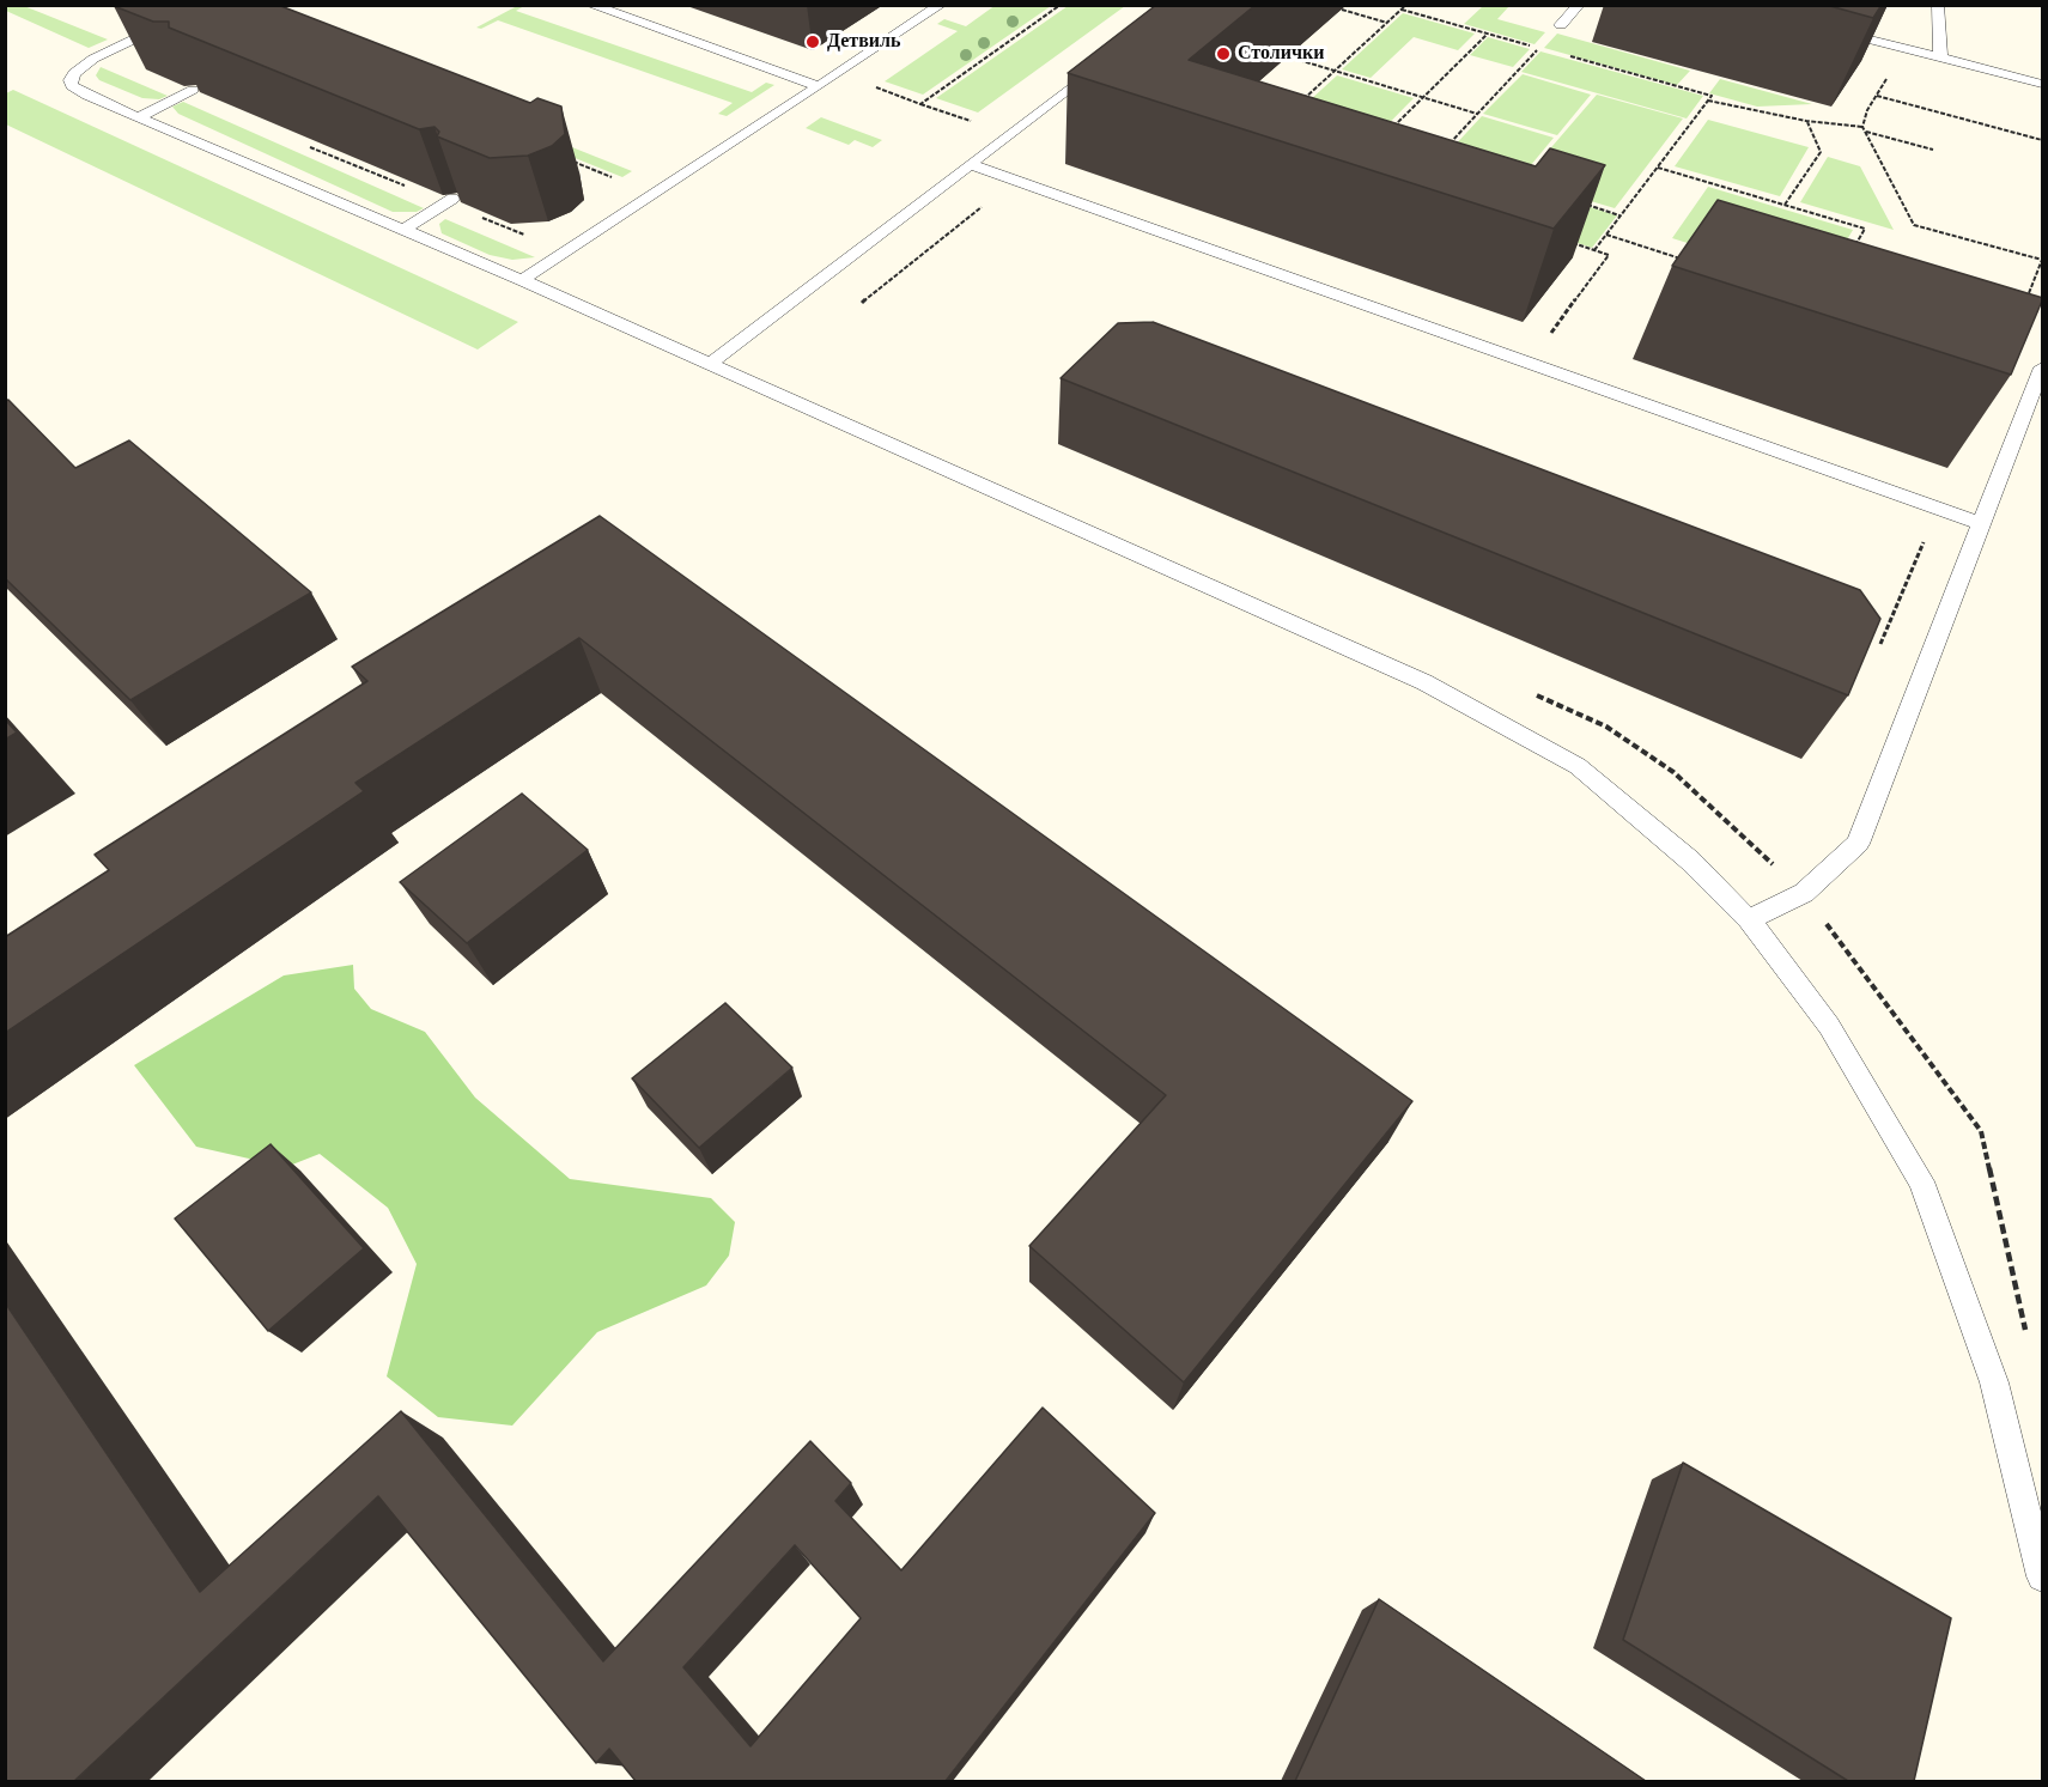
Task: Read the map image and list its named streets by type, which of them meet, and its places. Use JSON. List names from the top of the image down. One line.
{"places":["Детвиль","Столички"]}
